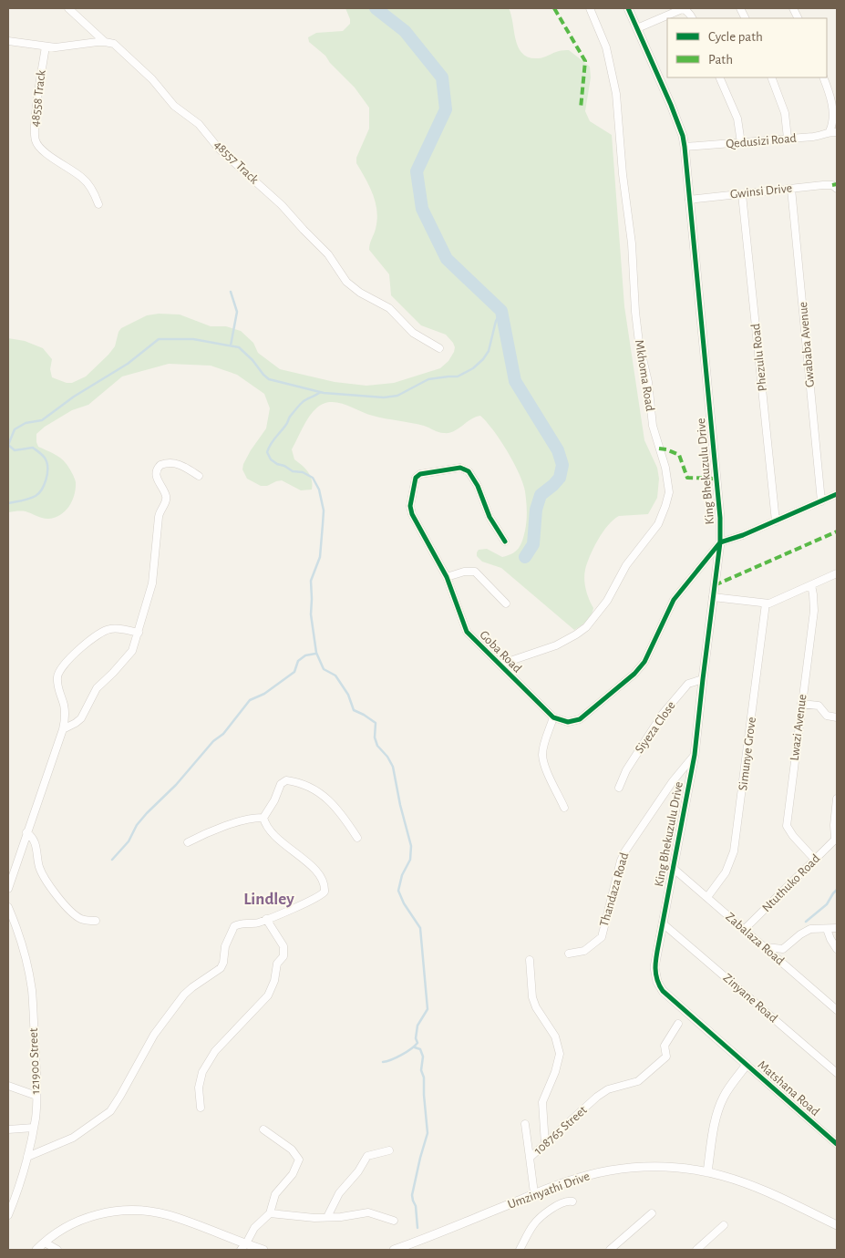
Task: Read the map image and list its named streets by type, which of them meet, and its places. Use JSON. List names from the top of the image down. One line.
{"streets":{"street":["48558 Track","Qedusizi Road","48557 Track","Gwinsi Drive","Gwababa Avenue","Phezulu Road","Mkhoma Road","King Bhekuzulu Drive","Goba Road","Siyeza Close","Lwazi Avenue","Simunye Grove","Ntuthuko Road","Thandaza Road","Zabalaza Road","Zinyane Road","121900 Street","Matshana Road","108765 Street","Umzinyathi Drive"]},"crossings":[["Qedusizi Road","King Bhekuzulu Drive"],["Gwinsi Drive","Gwababa Avenue"],["Gwinsi Drive","Phezulu Road"],["Gwinsi Drive","King Bhekuzulu Drive"],["Mkhoma Road","Goba Road"],["King Bhekuzulu Drive","Siyeza Close"],["King Bhekuzulu Drive","Thandaza Road"],["King Bhekuzulu Drive","Zabalaza Road"],["King Bhekuzulu Drive","Zinyane Road"],["King Bhekuzulu Drive","Matshana Road"],["Lwazi Avenue","Ntuthuko Road"],["Simunye Grove","Zabalaza Road"],["Ntuthuko Road","Zabalaza Road"],["108765 Street","Umzinyathi Drive"]],"districts":["Lindley"],"legend":["Cycle path","Path"]}
